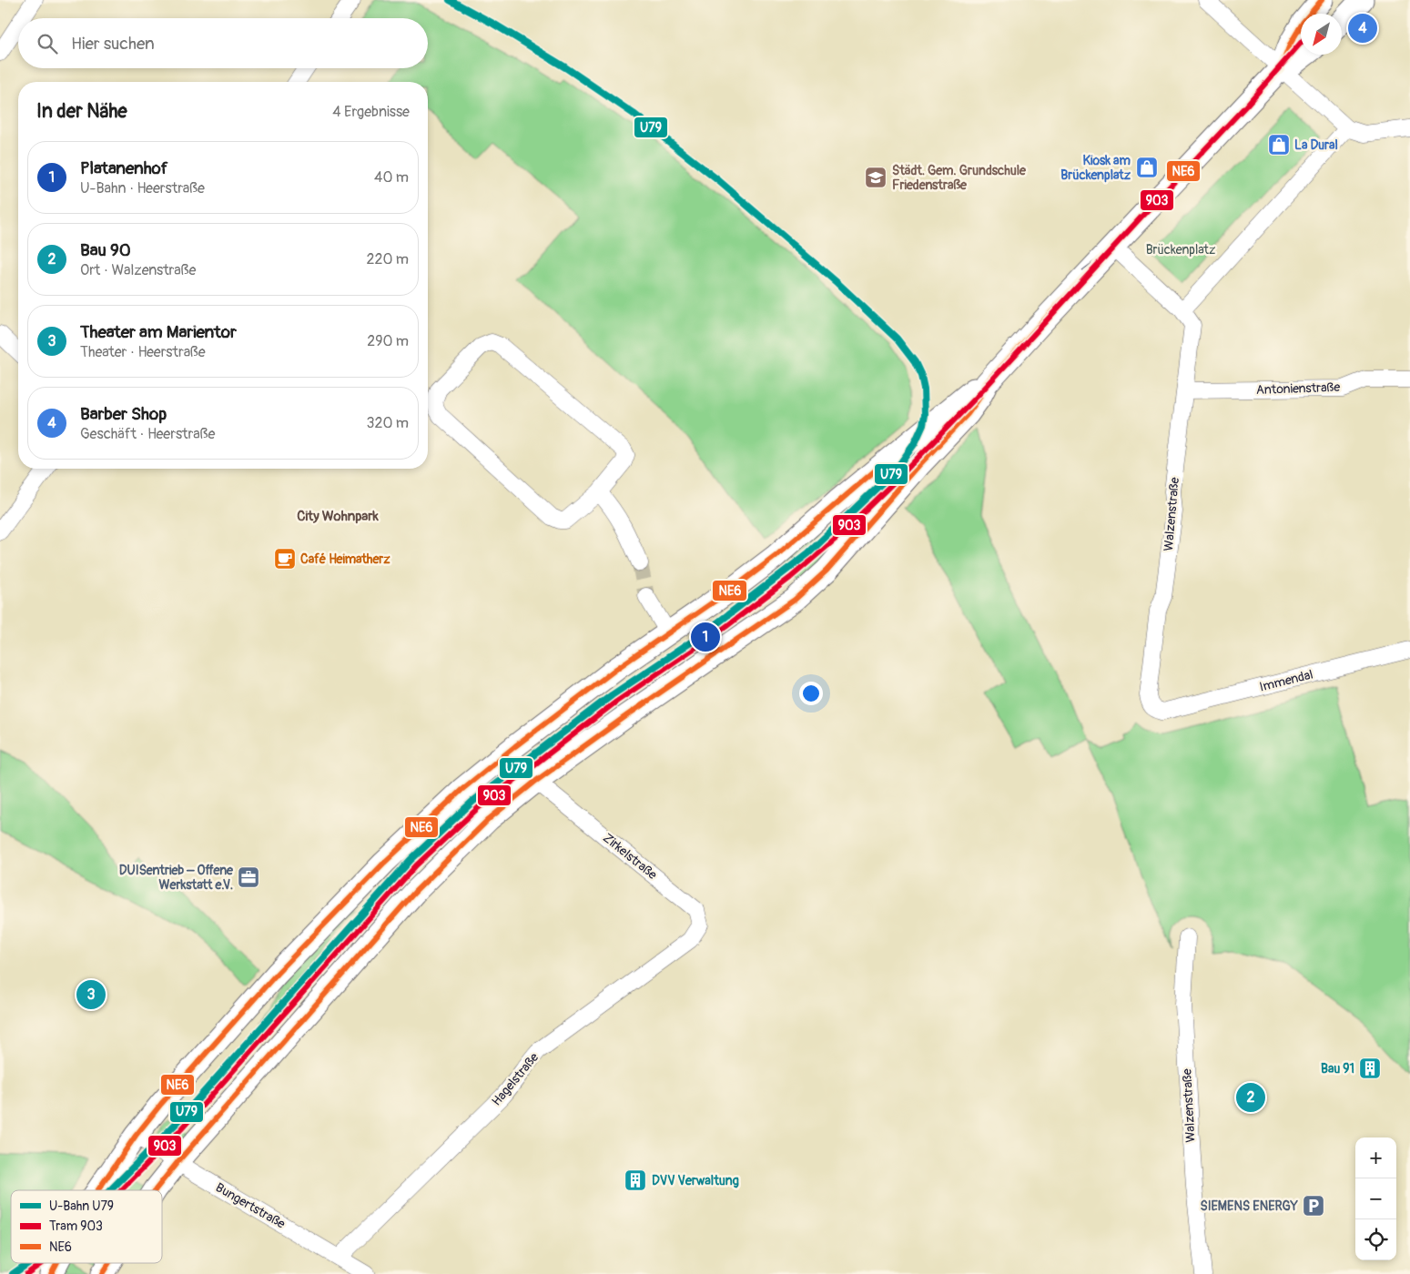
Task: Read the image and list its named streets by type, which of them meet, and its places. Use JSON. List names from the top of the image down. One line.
{"streets":{"street":["Antonienstraße","Walzenstraße","Immendal","Zirkelstraße","Hagelstraße","Bungertstraße"]},"crossings":[["Antonienstraße","Walzenstraße"],["Walzenstraße","Immendal"],["Zirkelstraße","Hagelstraße"],["Hagelstraße","Bungertstraße"]],"districts":["City Wohnpark"],"parks":["Brückenplatz"],"places":{"shop":["La Dural","Kiosk am Brückenplatz"],"school or university":["Städt. Gem. Grundschule Friedenstraße"],"cafe":["Café Heimatherz"],"office":["DUISentrieb – Offene Werkstatt e.V."],"building":["Bau 91","DVV Verwaltung"],"parking":["SIEMENS ENERGY"]},"lines":["metro line U79","transit line NE6","tram line 903"],"legend":["U-Bahn U79","Tram 903","NE6"],"north":"bottom left","page":{"pins":["4","1","3","2"],"search":"Hier suchen","heading":["In der Nähe","4 Ergebnisse"],"list":[{"mark":"1","name":"Platanenhof","note":"U-Bahn · Heerstraße","value":"40 m"},{"mark":"2","name":"Bau 90","note":"Ort · Walzenstraße","value":"220 m"},{"mark":"3","name":"Theater am Marientor","note":"Theater · Heerstraße","value":"290 m"},{"mark":"4","name":"Barber Shop","note":"Geschäft · Heerstraße","value":"320 m"}],"map_buttons":["+","−"]}}
